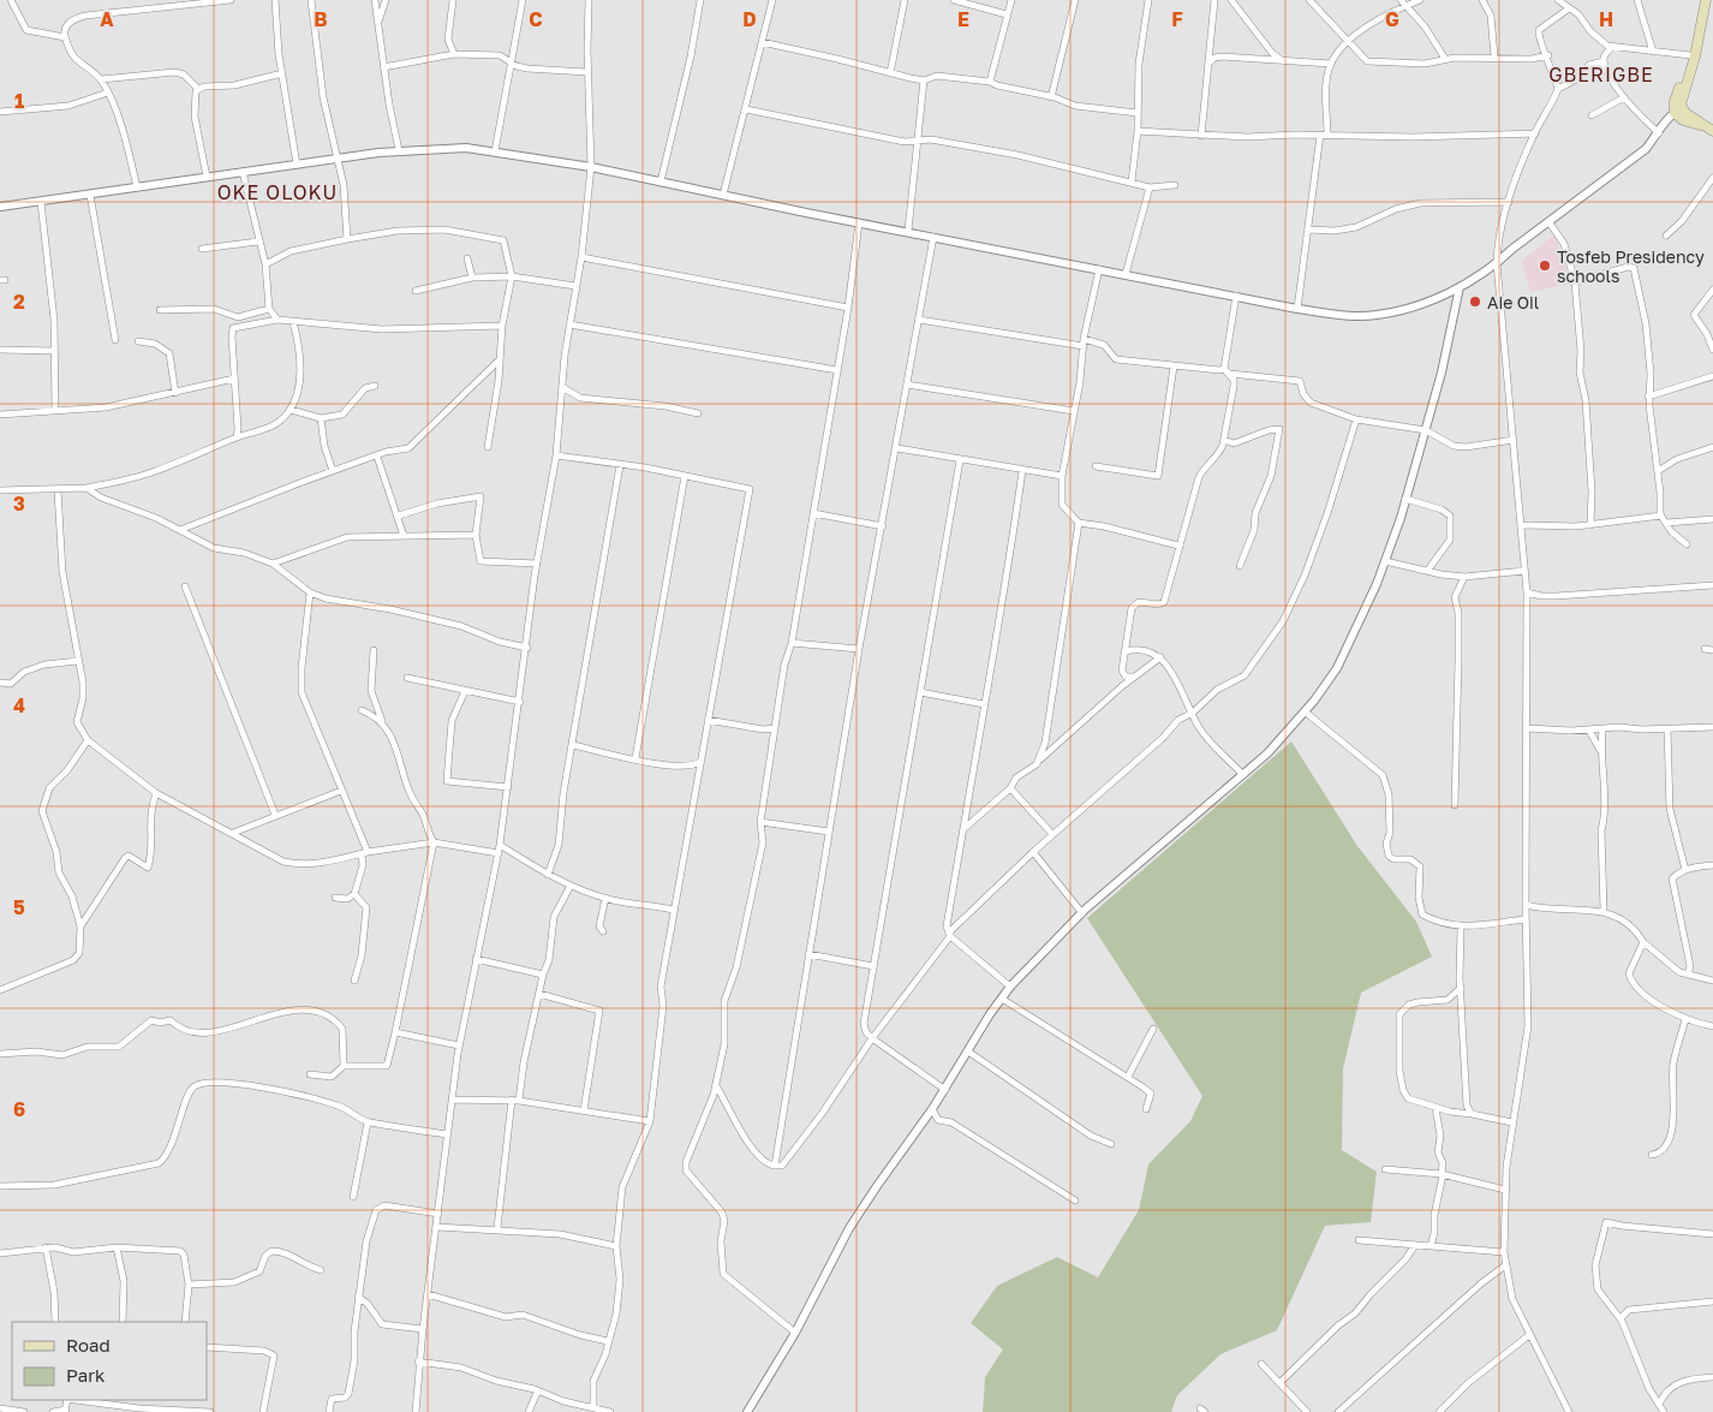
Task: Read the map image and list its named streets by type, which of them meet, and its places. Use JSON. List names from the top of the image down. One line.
{"districts":["GBERIGBE","OKE OLOKU"],"places":["Tosfeb Presidency schools","Aie Oil"],"legend":["Road","Park"],"grid":{"columns":["A","B","C","D","E","F","G","H"],"rows":["1","2","3","4","5","6"]}}
